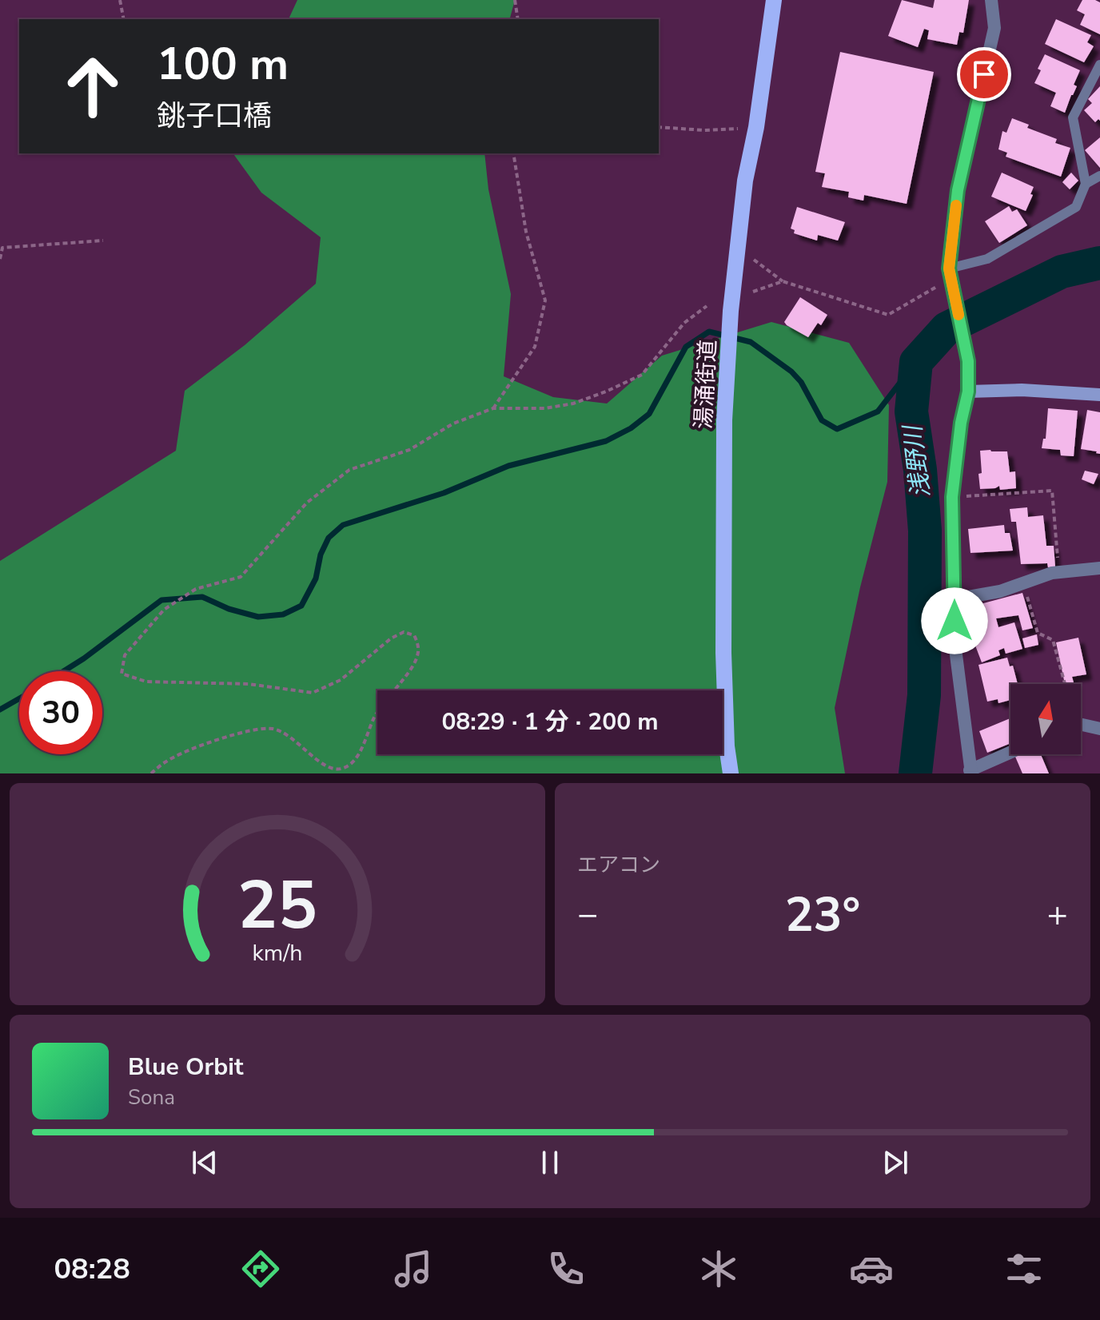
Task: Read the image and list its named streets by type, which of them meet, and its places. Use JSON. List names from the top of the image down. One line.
{"streets":{"main road":["湯涌街道"]},"water":["浅野川"],"north":"top","page":{"turn":["100 m","銚子口橋"],"limit":"30","trip":"08:29 · 1 分 · 200 m","tile":"エアコン","heat":["−","23°","+"],"song":["Blue Orbit","Sona"],"tabs":"08:28","gauge":["25","km/h"]}}
